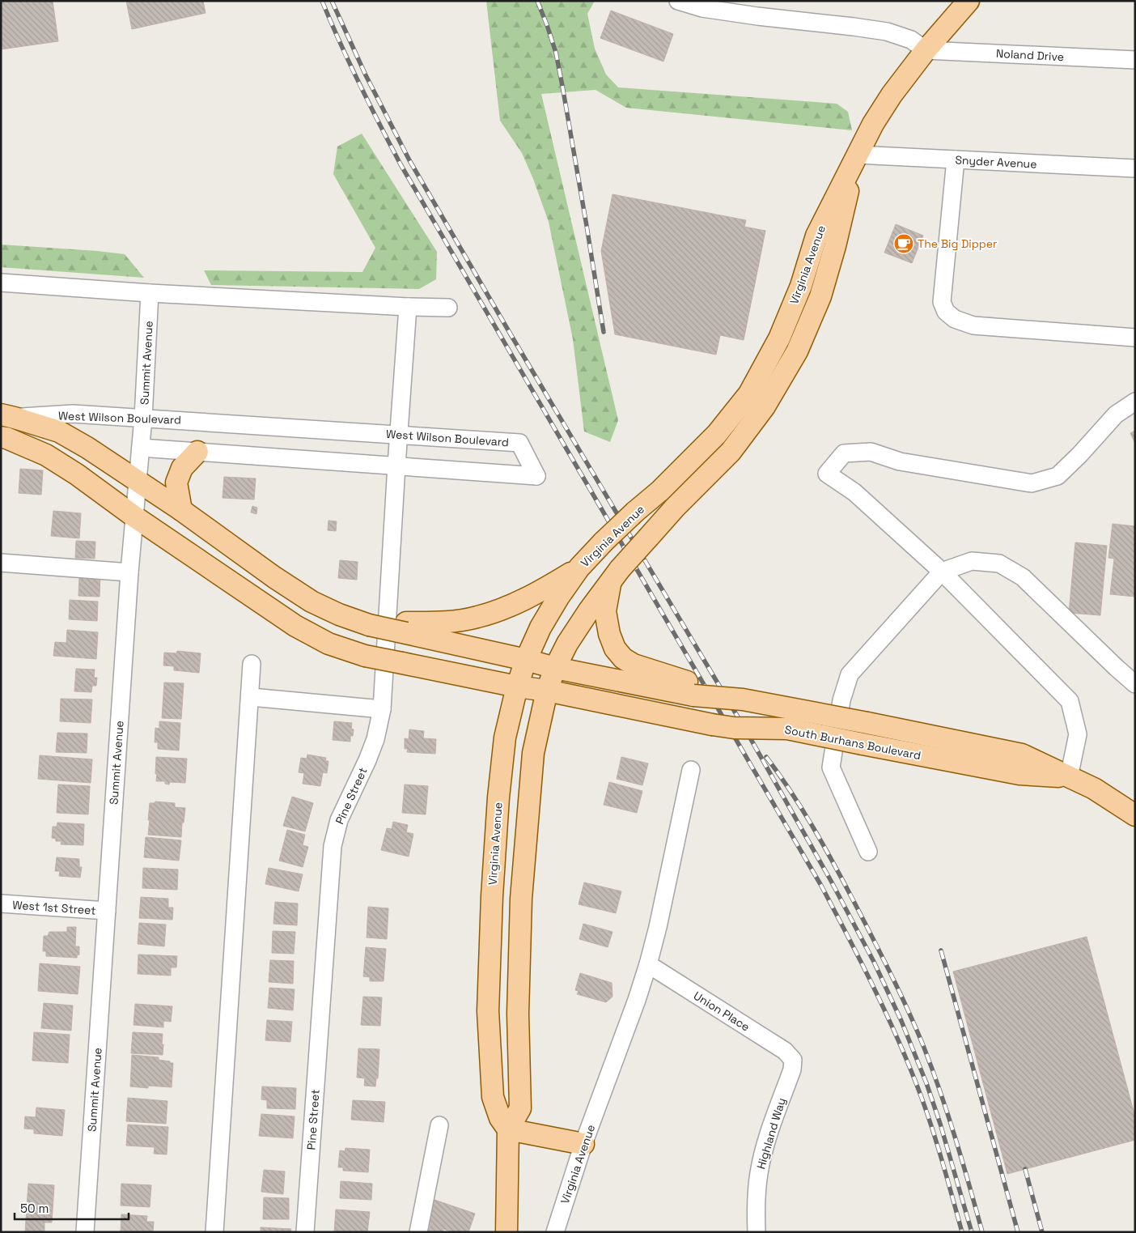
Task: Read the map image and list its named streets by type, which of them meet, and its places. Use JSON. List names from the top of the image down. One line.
{"streets":{"main road":["Virginia Avenue","West Wilson Boulevard","South Burhans Boulevard"],"street":["Noland Drive","Snyder Avenue","Summit Avenue","Pine Street","West 1st Street","Union Place","Highland Way"]},"crossings":[["Noland Drive","Virginia Avenue"],["Snyder Avenue","Virginia Avenue"],["Virginia Avenue","South Burhans Boulevard"],["Virginia Avenue","Union Place"],["Summit Avenue","West Wilson Boulevard"],["Summit Avenue","West 1st Street"],["West Wilson Boulevard","Pine Street"],["Union Place","Highland Way"]],"places":{"cafe":["The Big Dipper"]},"scale_bar":"50 m"}
